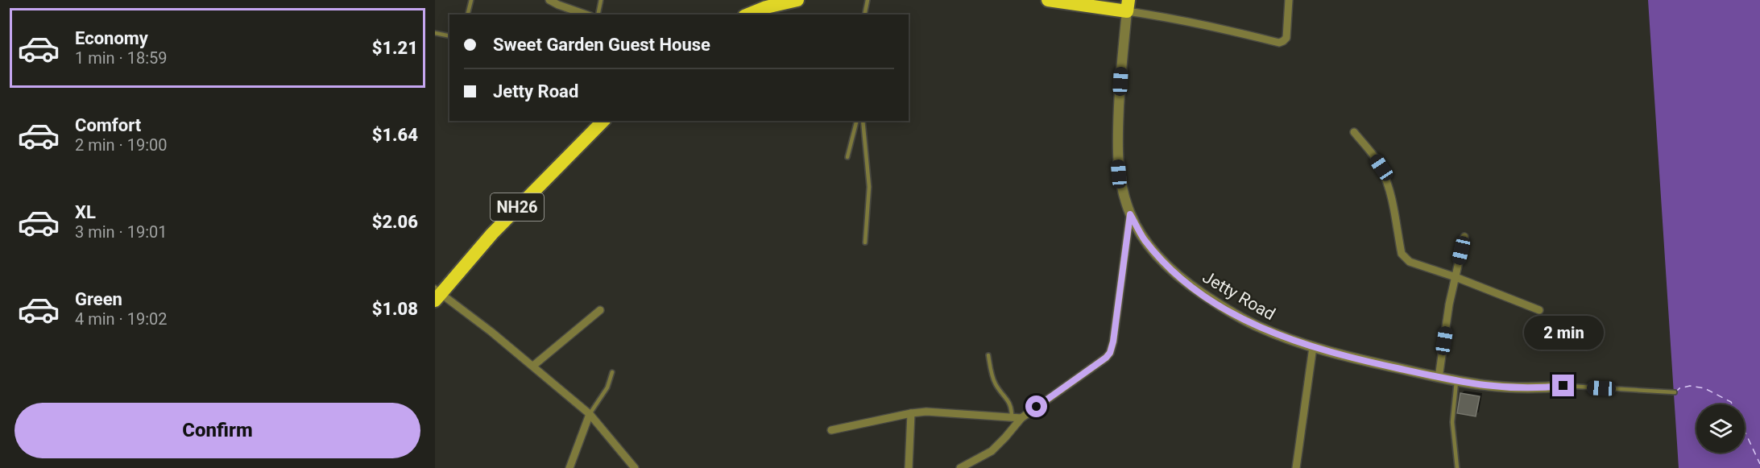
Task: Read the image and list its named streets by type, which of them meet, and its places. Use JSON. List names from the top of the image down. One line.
{"streets":{"highway":["NH26"],"street":["Jetty Road"]},"page":{"list":[{"name":"Economy","note":"1 min · 18:59","value":"$1.21"},{"name":"Comfort","note":"2 min · 19:00","value":"$1.64"},{"name":"XL","note":"3 min · 19:01","value":"$2.06"},{"name":"Green","note":"4 min · 19:02","value":"$1.08"}],"banner":["Sweet Garden Guest House","Jetty Road"],"bubble":"2 min","buttons":"Confirm"}}
